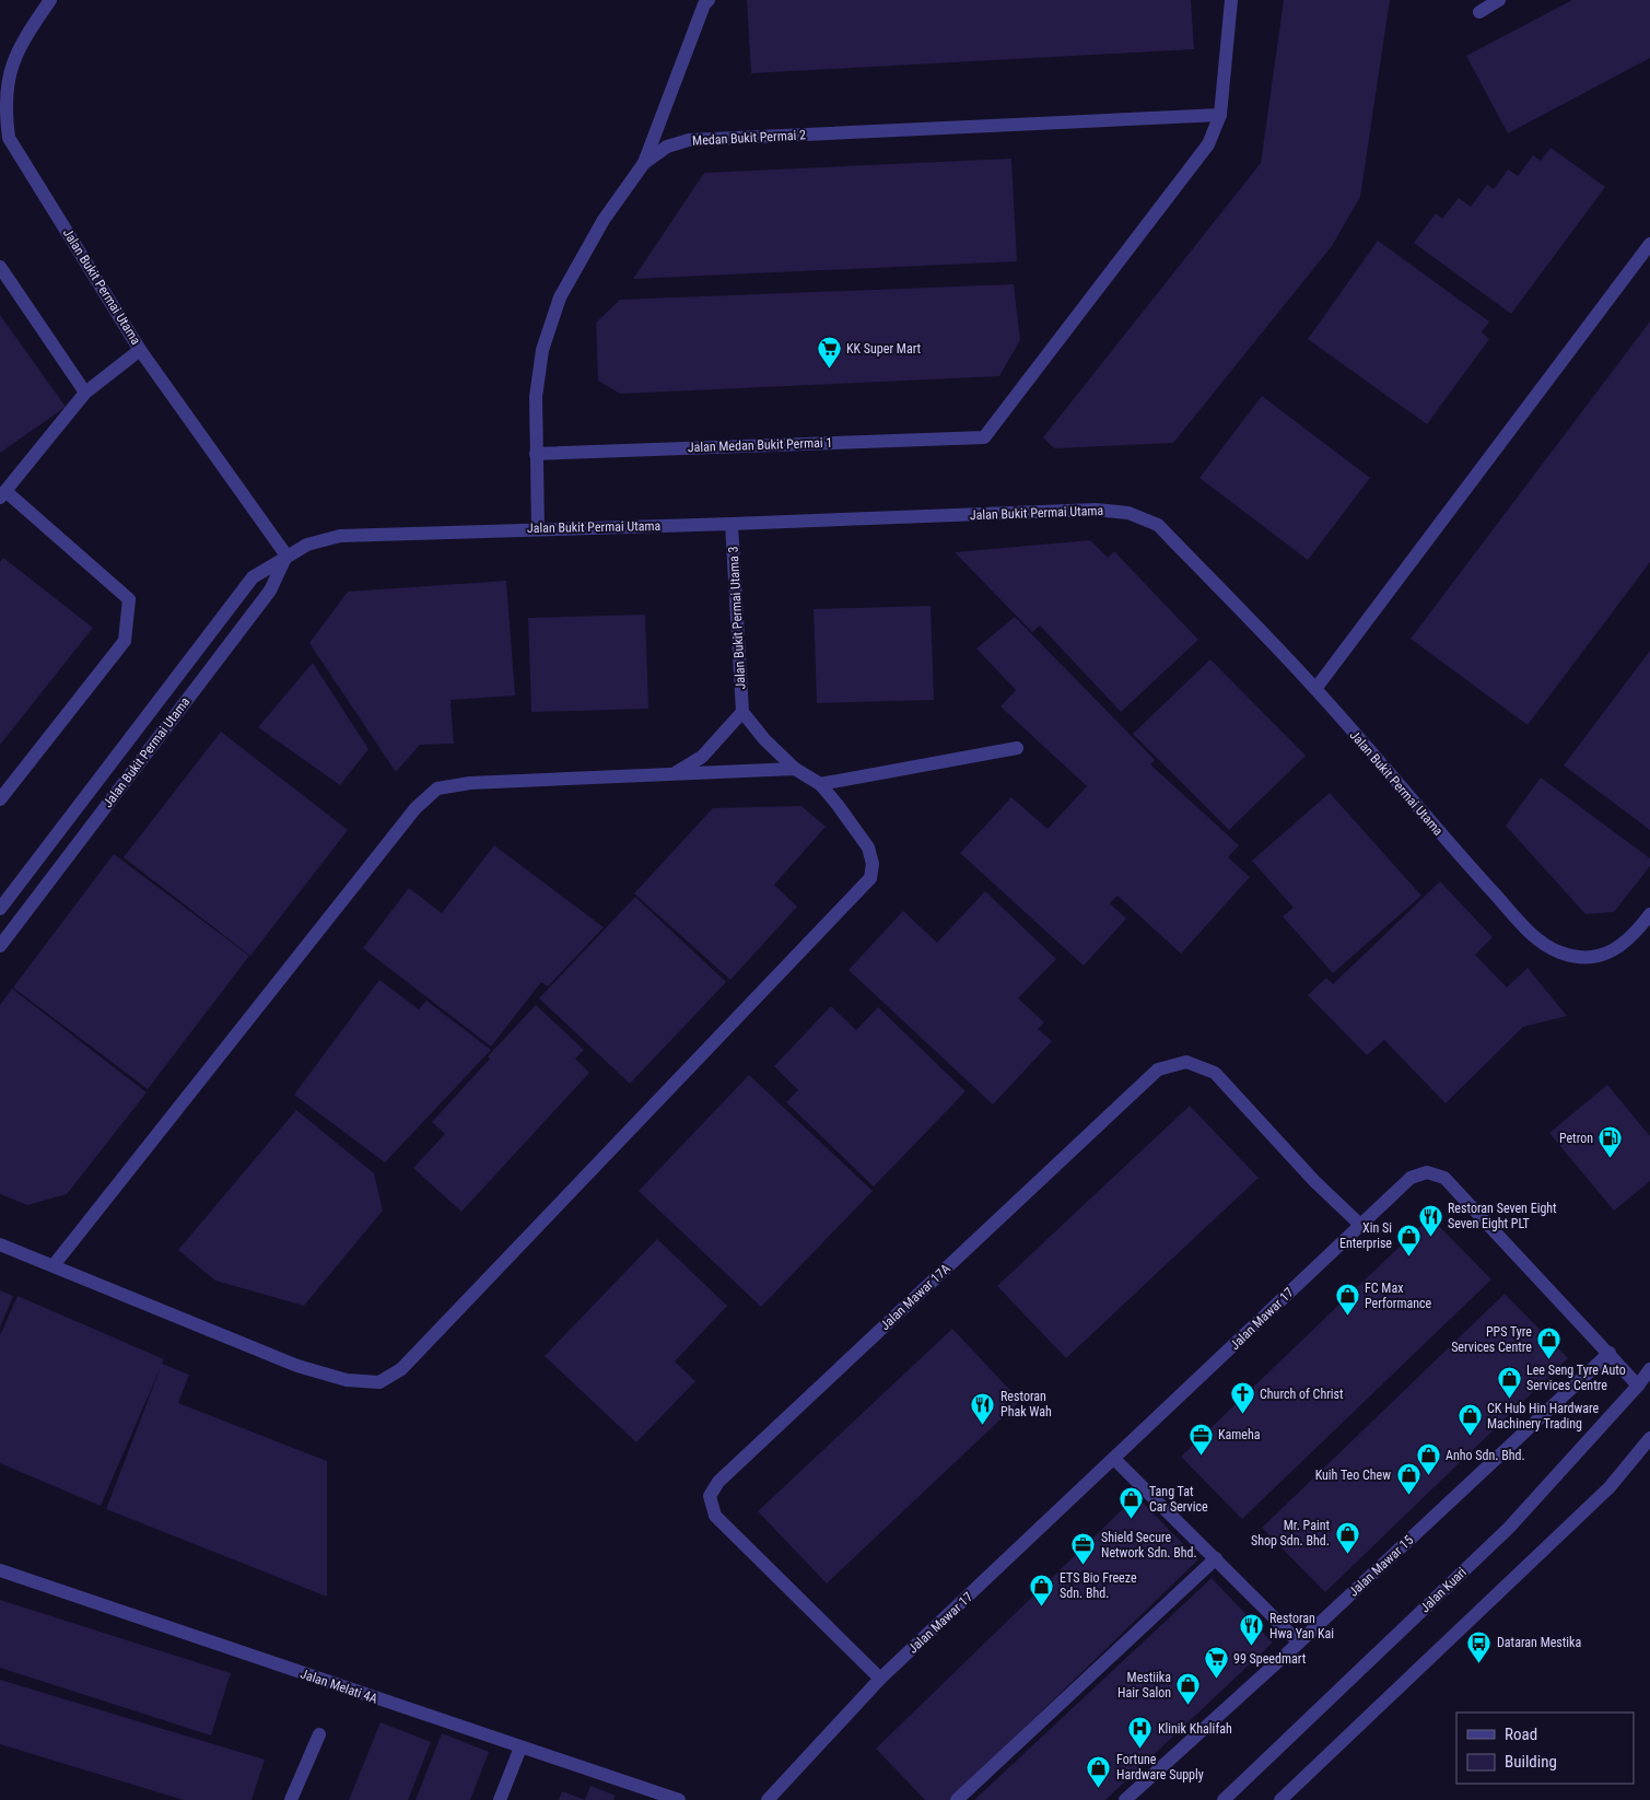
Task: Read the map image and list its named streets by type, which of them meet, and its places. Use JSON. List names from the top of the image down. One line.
{"streets":{"street":["Medan Bukit Permai 2","Jalan Bukit Permai Utama","Jalan Medan Bukit Permai 1","Jalan Bukit Permai Utama 3","Jalan Mawar 17A","Jalan Mawar 17","Jalan Mawar 15","Jalan Kuari","Jalan Melati 4A"]},"crossings":[["Medan Bukit Permai 2","Jalan Bukit Permai Utama"],["Medan Bukit Permai 2","Jalan Medan Bukit Permai 1"],["Jalan Bukit Permai Utama","Jalan Bukit Permai Utama 3"],["Jalan Mawar 17A","Jalan Mawar 17"],["Jalan Mawar 17","Jalan Mawar 15"],["Jalan Mawar 17","Jalan Kuari"]],"places":{"supermarket":["KK Super Mart","99 Speedmart"],"fuel station":["Petron"],"restaurant":["Restoran Seven Eight Seven Eight PLT","Restoran Phak Wah","Restoran Hwa Yan Kai"],"shop":["Xin Si Enterprise","FC Max Performance","PPS Tyre Services Centre","Lee Seng Tyre Auto Services Centre","CK Hub Hin Hardware Machinery Trading","Anho Sdn. Bhd.","Kuih Teo Chew","Tang Tat Car Service","Mr. Paint Shop Sdn. Bhd.","ETS Bio Freeze Sdn. Bhd.","Mestiika Hair Salon","Fortune Hardware Supply"],"church":["Church of Christ"],"office":["Kameha","Shield Secure Network Sdn. Bhd."],"bus stop":["Dataran Mestika"],"hospital":["Klinik Khalifah"]},"legend":["Road","Building"]}
